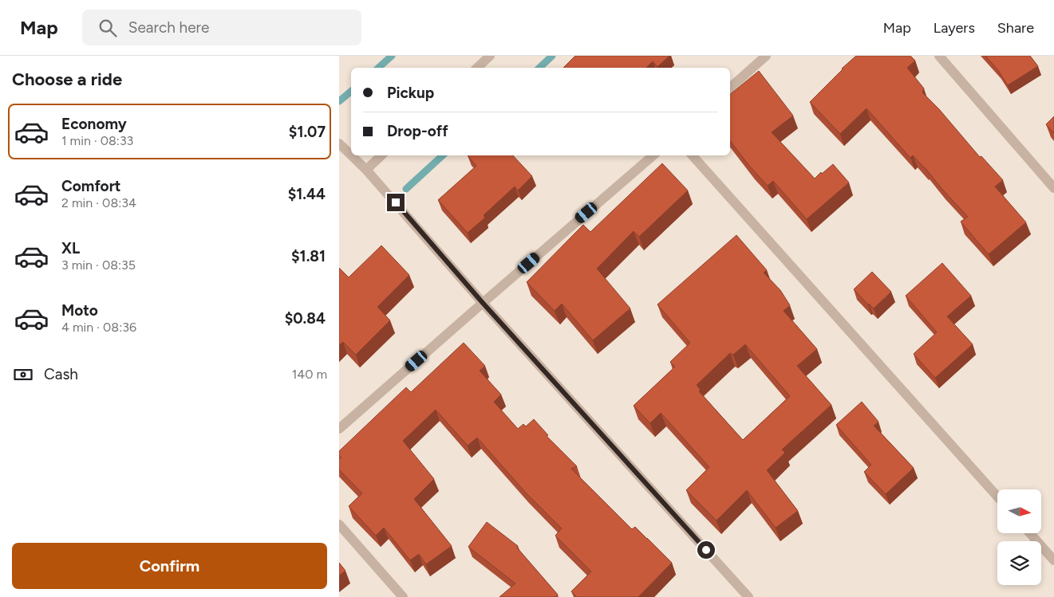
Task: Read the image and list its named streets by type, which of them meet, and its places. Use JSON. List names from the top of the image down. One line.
{"north":"right","page":{"header":"Map","search":"Search here","nav":["Map","Layers","Share"],"heading":"Choose a ride","banner":["Pickup","Drop-off"],"list":[{"name":"Economy","note":"1 min · 08:33","value":"$1.07"},{"name":"Comfort","note":"2 min · 08:34","value":"$1.44"},{"name":"XL","note":"3 min · 08:35","value":"$1.81"},{"name":"Moto","note":"4 min · 08:36","value":"$0.84"}],"pay":["Cash","140 m"],"buttons":"Confirm"}}
